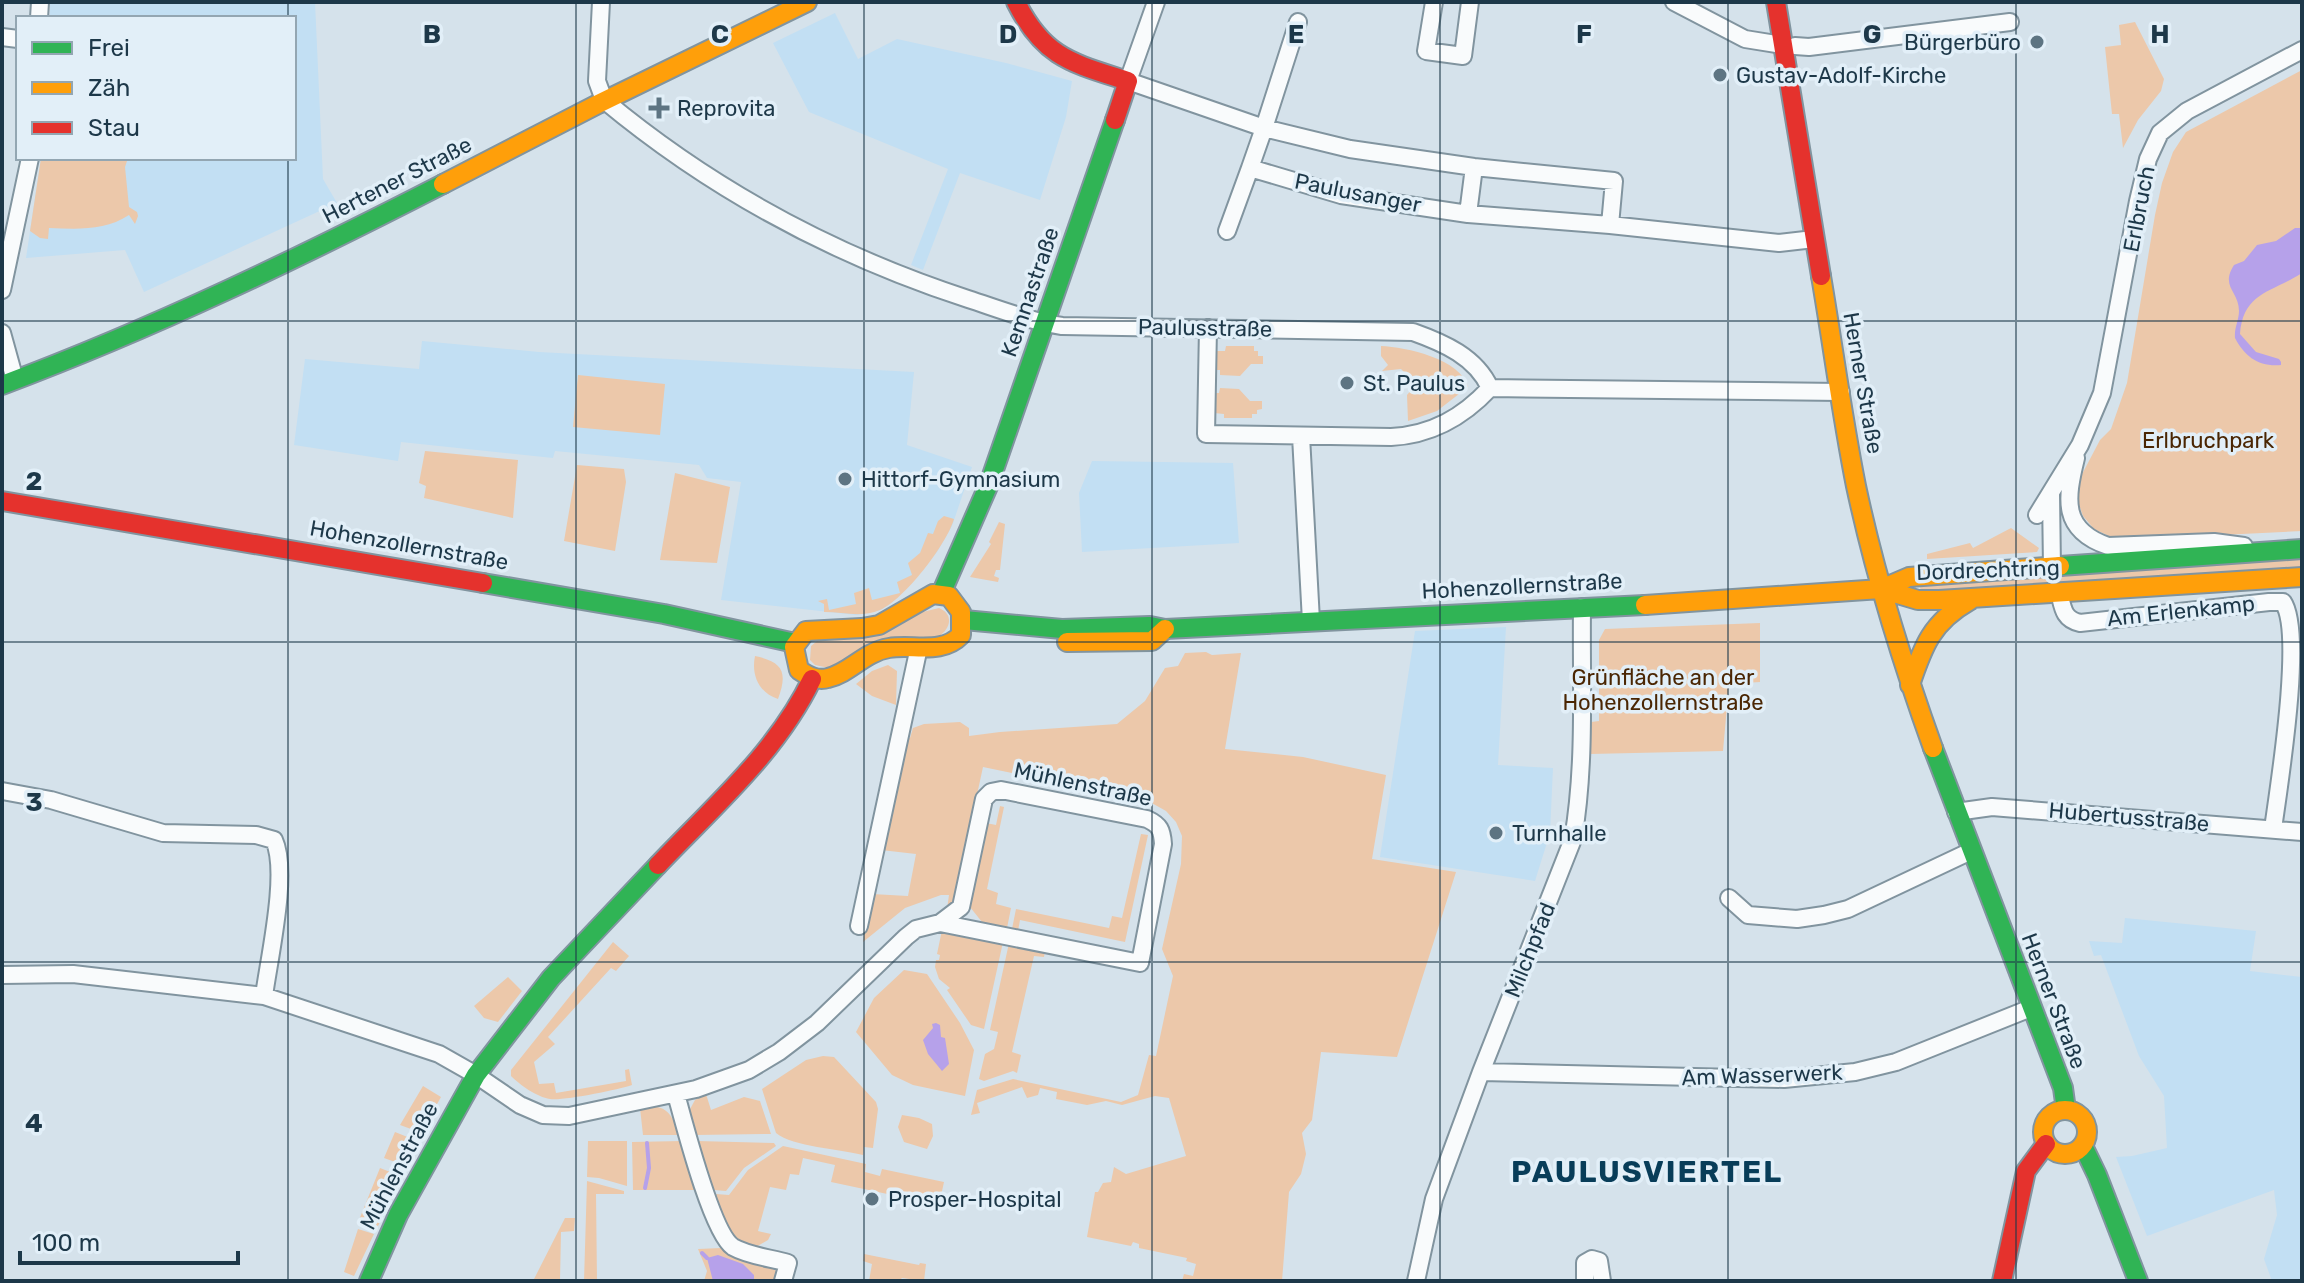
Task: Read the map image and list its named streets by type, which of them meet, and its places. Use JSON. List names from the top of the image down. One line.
{"streets":{"main road":["Hertener Straße","Kemnastraße","Herner Straße","Hohenzollernstraße","Dordrechtring","Mühlenstraße"],"street":["Paulusanger","Erlbruch","Paulusstraße","Am Erlenkamp","Hubertusstraße","Milchpfad","Am Wasserwerk"]},"crossings":[["Hertener Straße","Paulusstraße"],["Paulusanger","Kemnastraße"],["Paulusanger","Herner Straße"],["Erlbruch","Dordrechtring"],["Kemnastraße","Paulusstraße"],["Herner Straße","Hohenzollernstraße"],["Herner Straße","Dordrechtring"],["Herner Straße","Hubertusstraße"],["Herner Straße","Am Wasserwerk"],["Hohenzollernstraße","Dordrechtring"],["Hohenzollernstraße","Mühlenstraße"],["Hohenzollernstraße","Milchpfad"],["Dordrechtring","Am Erlenkamp"],["Am Erlenkamp","Hubertusstraße"],["Milchpfad","Am Wasserwerk"]],"districts":["PAULUSVIERTEL"],"parks":["Erlbruchpark","Grünfläche an der Hohenzollernstraße"],"places":{"other":["Bürgerbüro","Gustav-Adolf-Kirche","St. Paulus","Hittorf-Gymnasium","Turnhalle","Prosper-Hospital"],"health":["Reprovita"]},"legend":["Frei","Zäh","Stau"],"scale_bar":"100 m","grid":{"columns":["B","C","D","E","F","G","H"],"rows":["2","3","4"]}}
